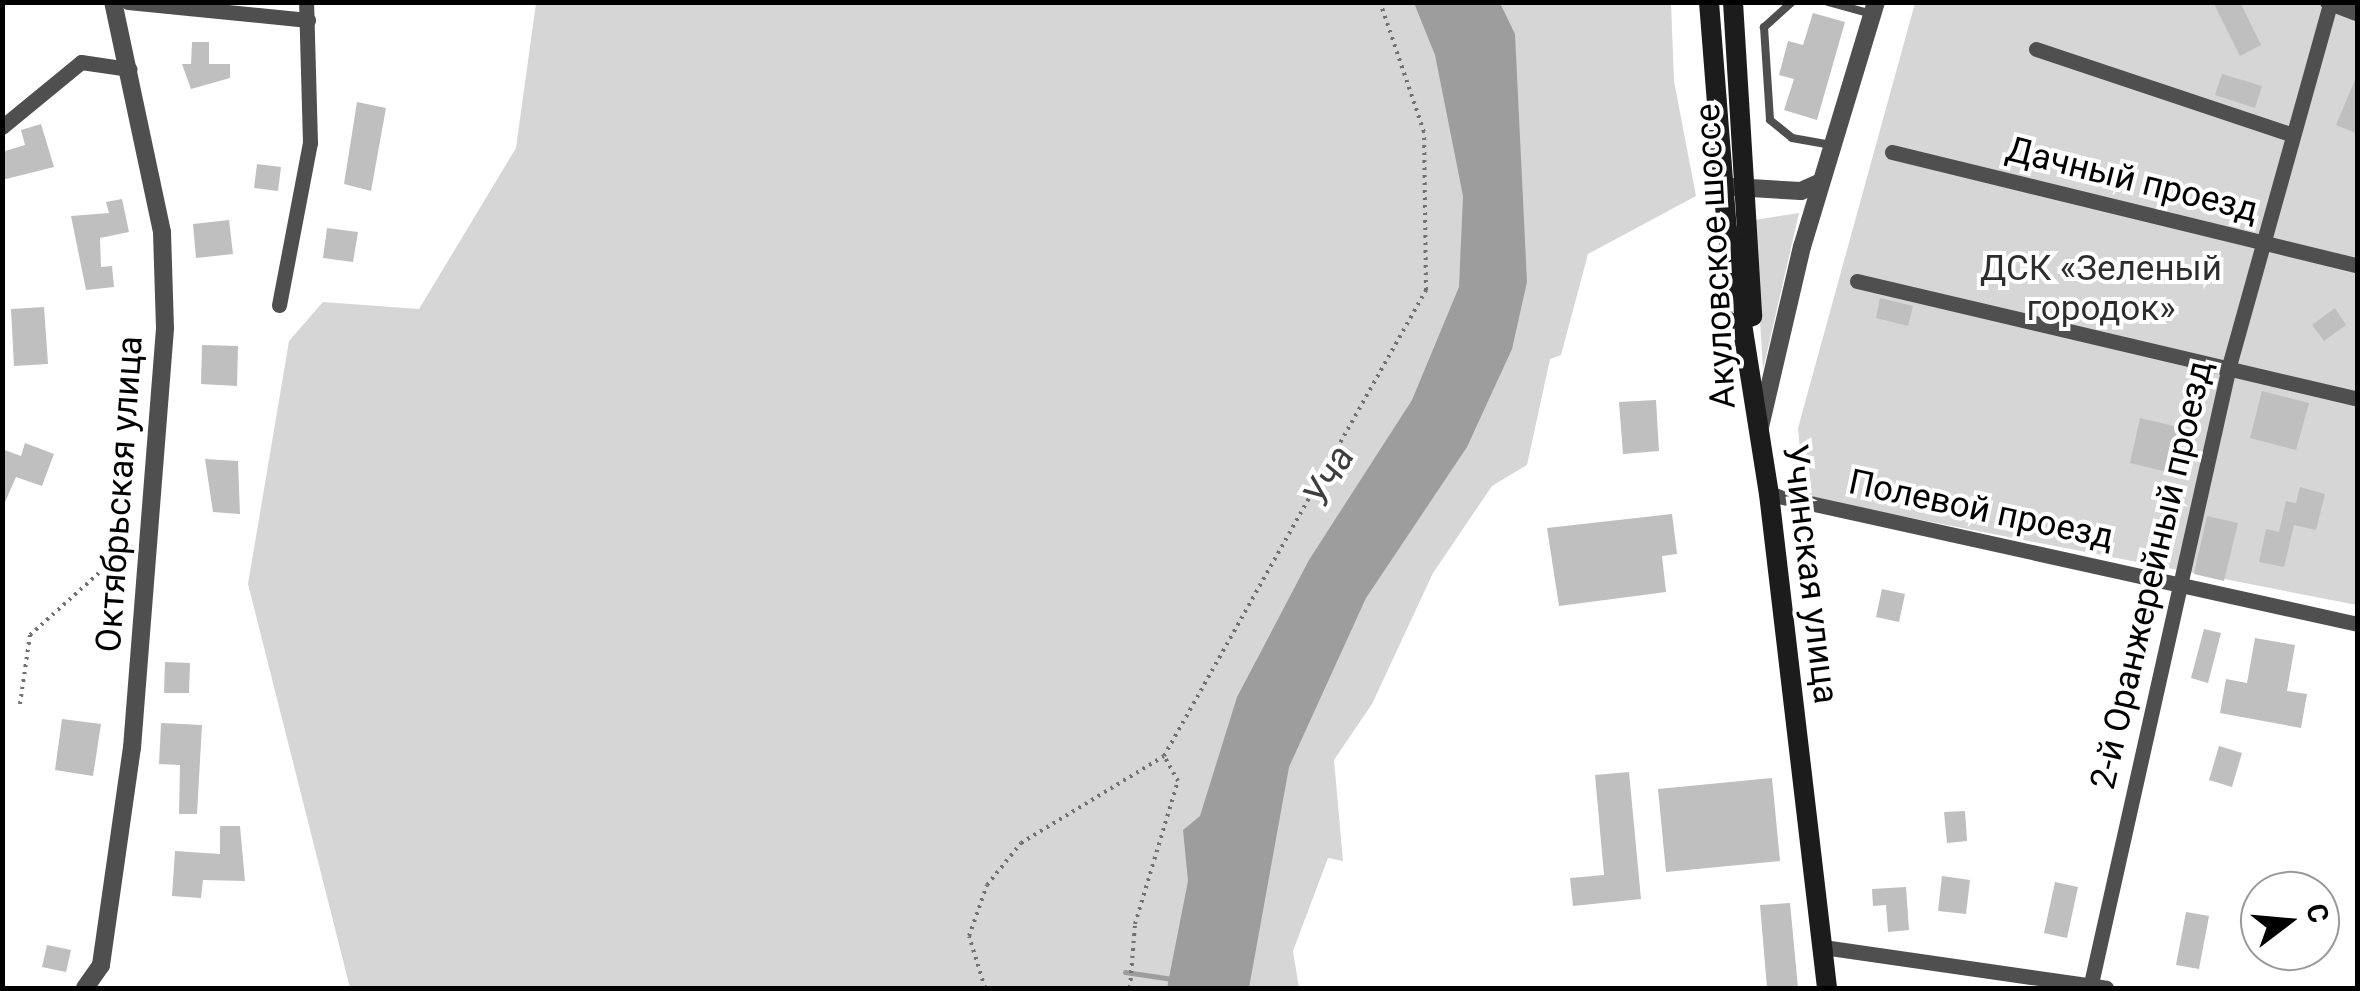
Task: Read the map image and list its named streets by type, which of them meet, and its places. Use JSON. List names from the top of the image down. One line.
{"streets":{"main road":["Акуловское шоссе","Учинская улица"],"street":["Дачный проезд","Октябрьская улица","Полевой проезд","2-й Оранжерейный проезд"]},"crossings":[["Дачный проезд","2-й Оранжерейный проезд"],["Акуловское шоссе","Учинская улица"],["Полевой проезд","Учинская улица"],["Полевой проезд","2-й Оранжерейный проезд"]],"water":["Уча"],"parks":["ДСК «Зеленый городок»"],"north":"right"}
